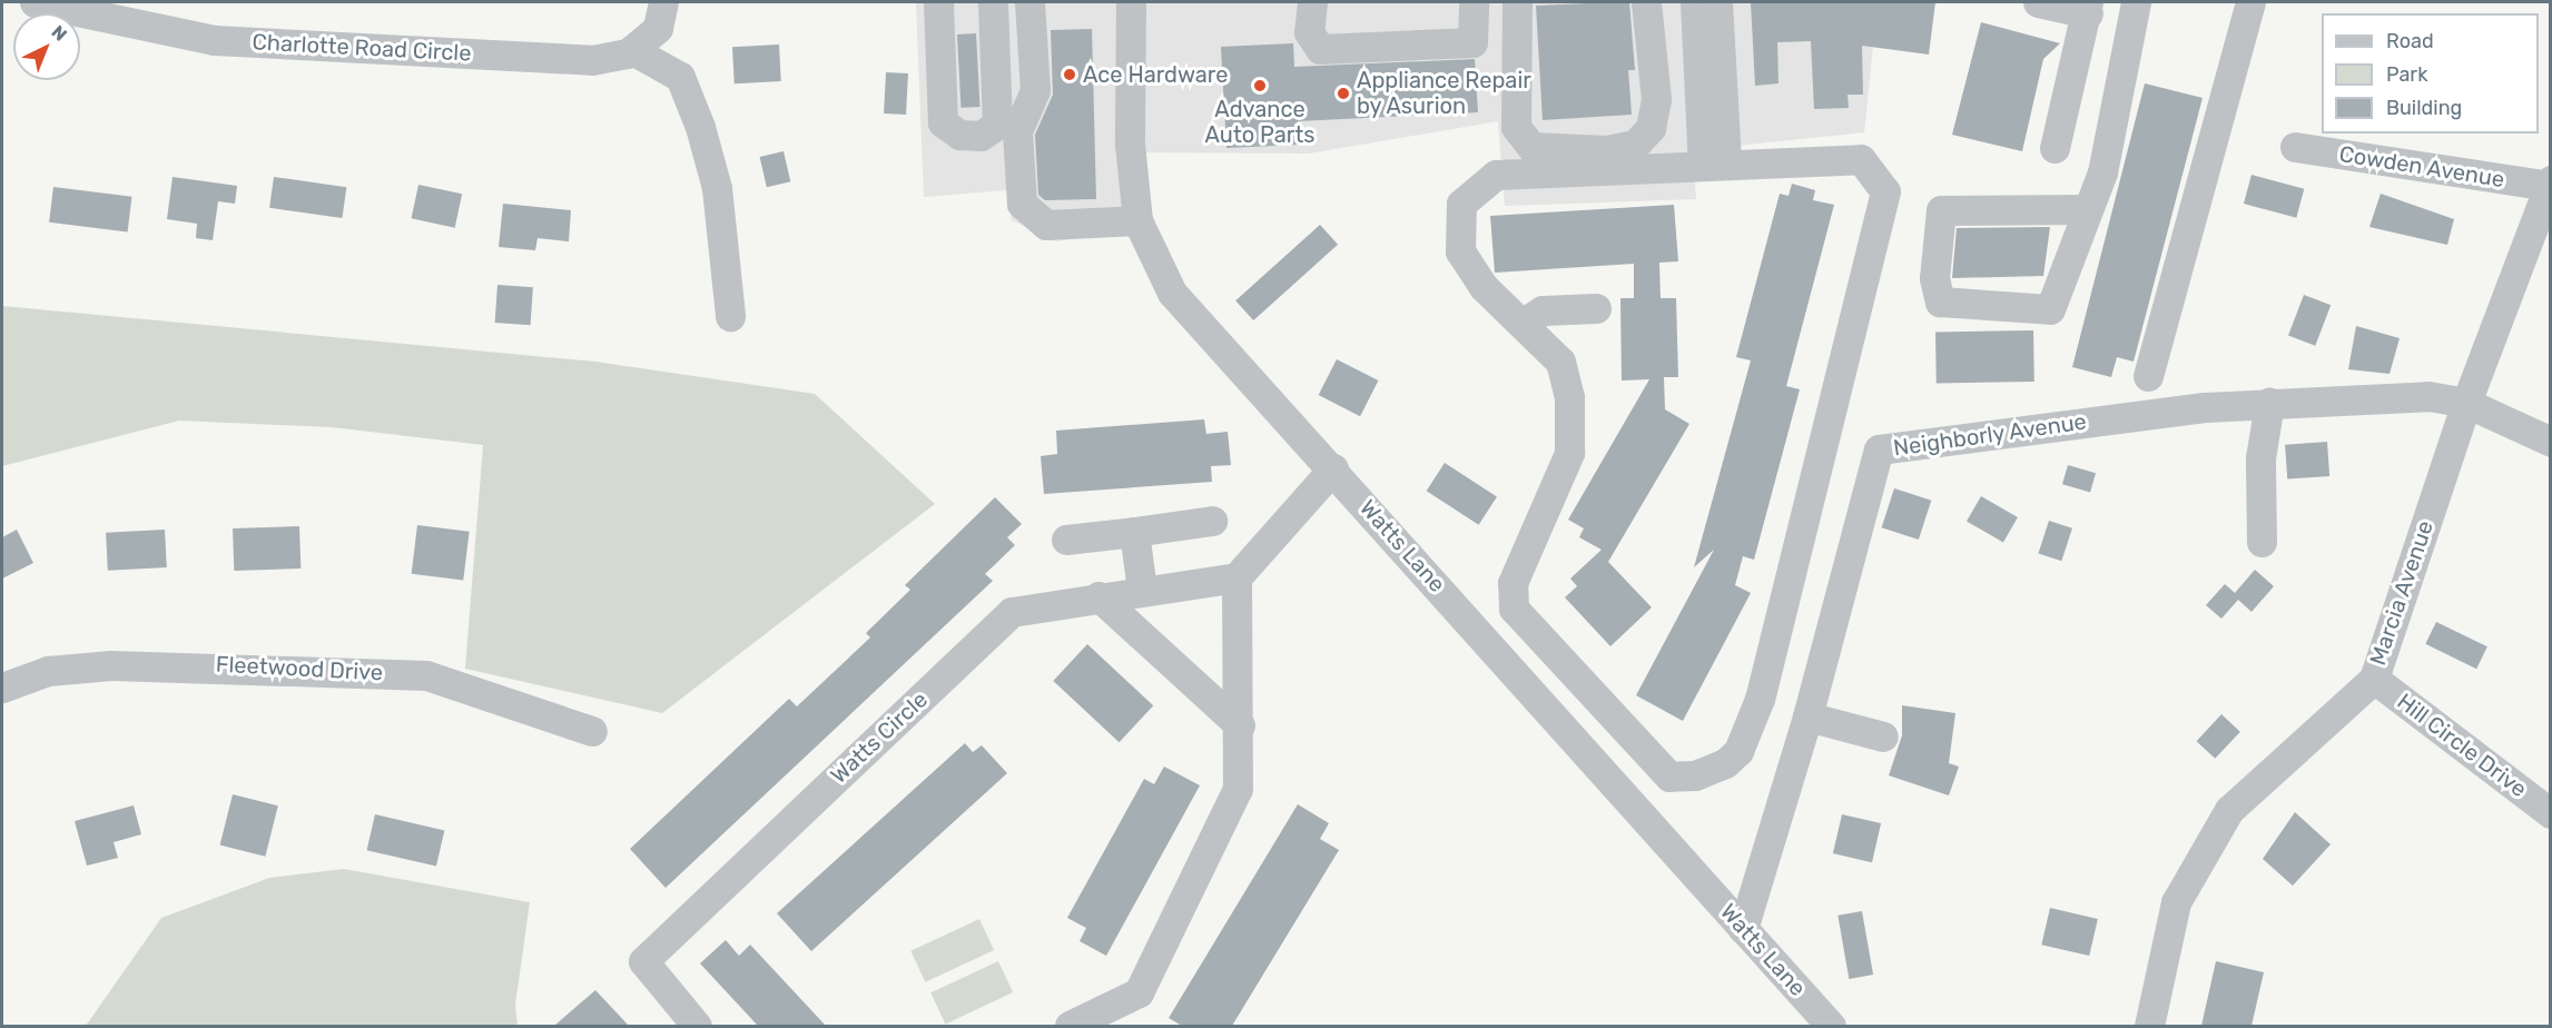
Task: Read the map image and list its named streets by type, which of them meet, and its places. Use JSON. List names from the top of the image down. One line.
{"streets":{"street":["Charlotte Road Circle","Cowden Avenue","Neighborly Avenue","Watts Lane","Marcia Avenue","Fleetwood Drive","Watts Circle","Hill Circle Drive"]},"crossings":[["Cowden Avenue","Marcia Avenue"],["Neighborly Avenue","Watts Lane"],["Neighborly Avenue","Marcia Avenue"],["Marcia Avenue","Hill Circle Drive"]],"places":["Ace Hardware","Advance Auto Parts","Appliance Repair by Asurion"],"legend":["Road","Park","Building"],"north":"top right"}
